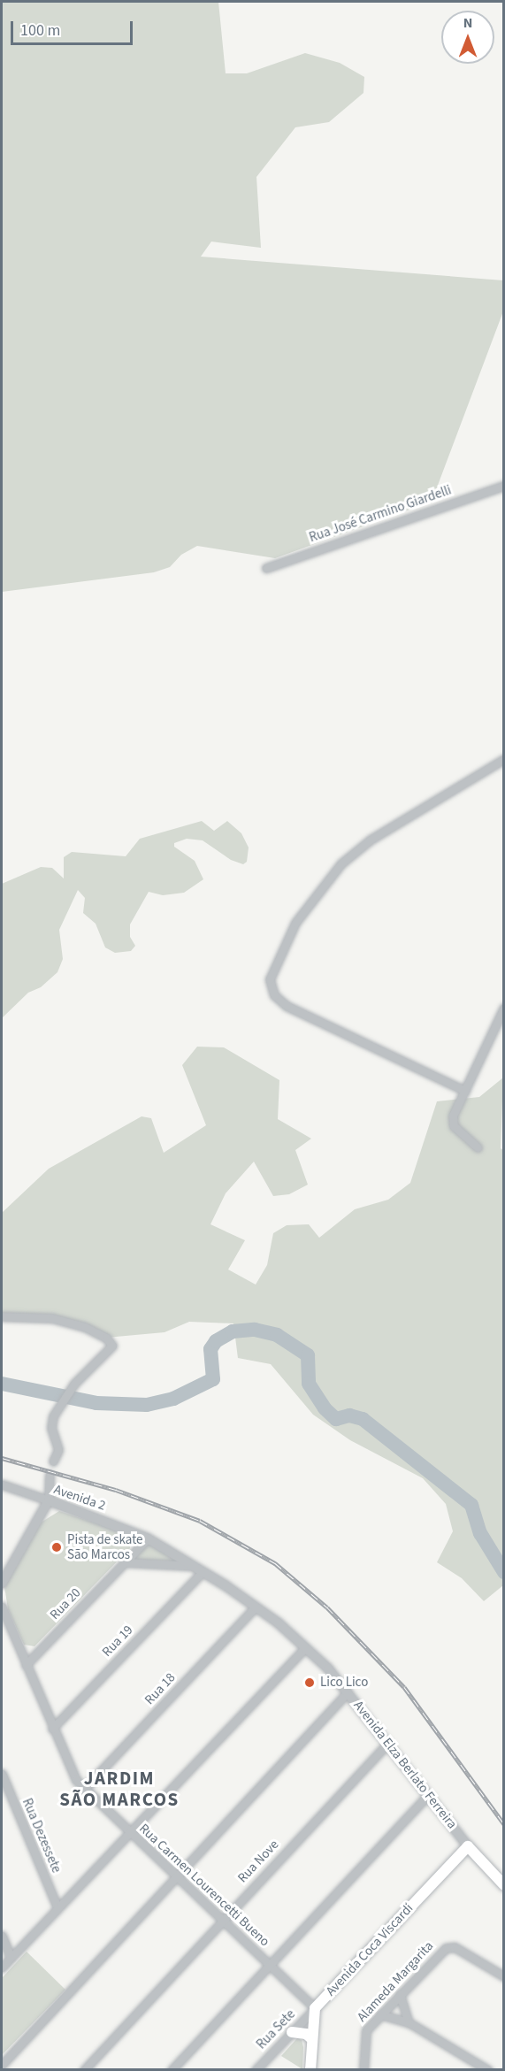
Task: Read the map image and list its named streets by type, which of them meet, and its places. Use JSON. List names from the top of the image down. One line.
{"streets":{"main road":["Avenida Elza Berlato Ferreira","Avenida Coca Viscardi"],"street":["Rua José Carmino Giardelli","Avenida 2","Rua 20","Rua 19","Rua 18","Rua Dezessete","Rua Nove","Rua Carmen Lourencetti Bueno","Alameda Margarita","Rua Sete"]},"crossings":[["Avenida 2","Rua 20"],["Avenida 2","Avenida Elza Berlato Ferreira"],["Rua 20","Avenida Elza Berlato Ferreira"],["Rua 20","Rua Carmen Lourencetti Bueno"],["Rua 19","Avenida Elza Berlato Ferreira"],["Rua 19","Rua Carmen Lourencetti Bueno"],["Rua 18","Avenida Elza Berlato Ferreira"],["Rua 18","Rua Carmen Lourencetti Bueno"],["Avenida Elza Berlato Ferreira","Rua Nove"],["Avenida Elza Berlato Ferreira","Avenida Coca Viscardi"],["Rua Nove","Rua Carmen Lourencetti Bueno"],["Rua Carmen Lourencetti Bueno","Avenida Coca Viscardi"],["Rua Carmen Lourencetti Bueno","Rua Sete"],["Avenida Coca Viscardi","Rua Sete"]],"districts":["JARDIM SÃO MARCOS"],"places":["Pista de skate São Marcos","Lico Lico"],"scale_bar":"100 m","north":"top"}
